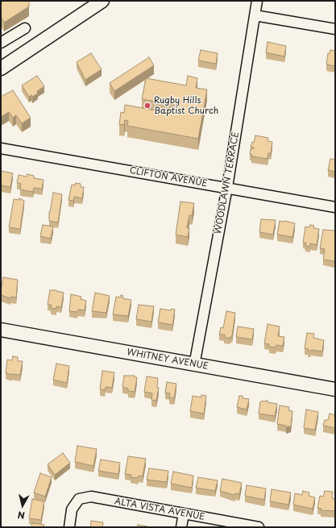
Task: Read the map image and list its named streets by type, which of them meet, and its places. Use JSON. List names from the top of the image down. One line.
{"streets":{"main road":["WHITNEY AVENUE"],"street":["CLIFTON AVENUE","WOODLAWN TERRACE","ALTA VISTA AVENUE"]},"crossings":[["CLIFTON AVENUE","WOODLAWN TERRACE"],["WOODLAWN TERRACE","WHITNEY AVENUE"]],"places":["Rugby Hills Baptist Church"],"north":"bottom"}
